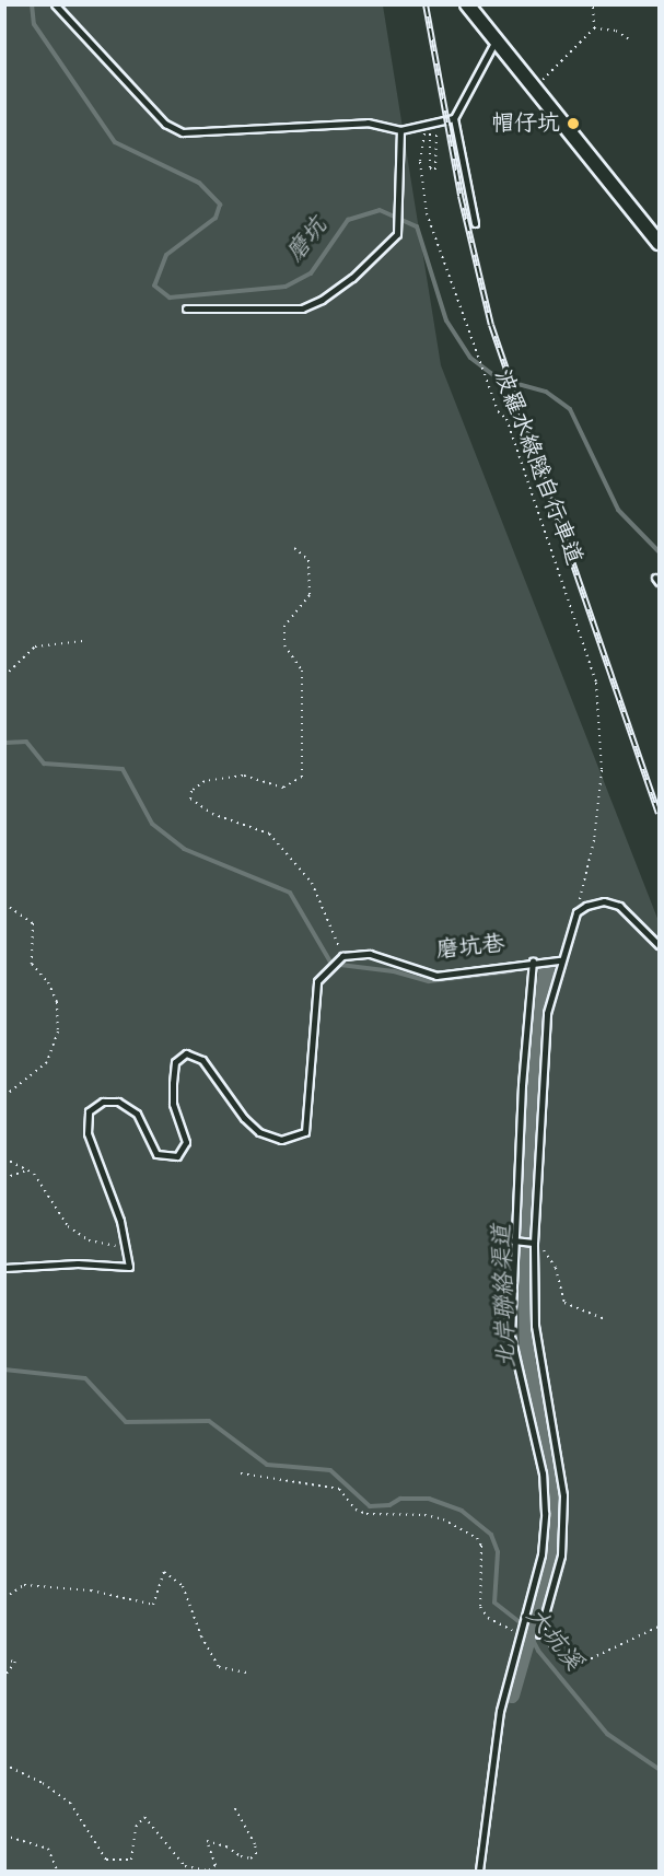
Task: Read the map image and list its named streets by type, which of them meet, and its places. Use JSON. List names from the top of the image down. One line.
{"streets":{"lane":["磨坑巷"],"path":["波羅水綠隧自行車道"]},"water":["磨坑","北岸聯絡渠道","大坑溪"],"places":["帽仔坑"]}
